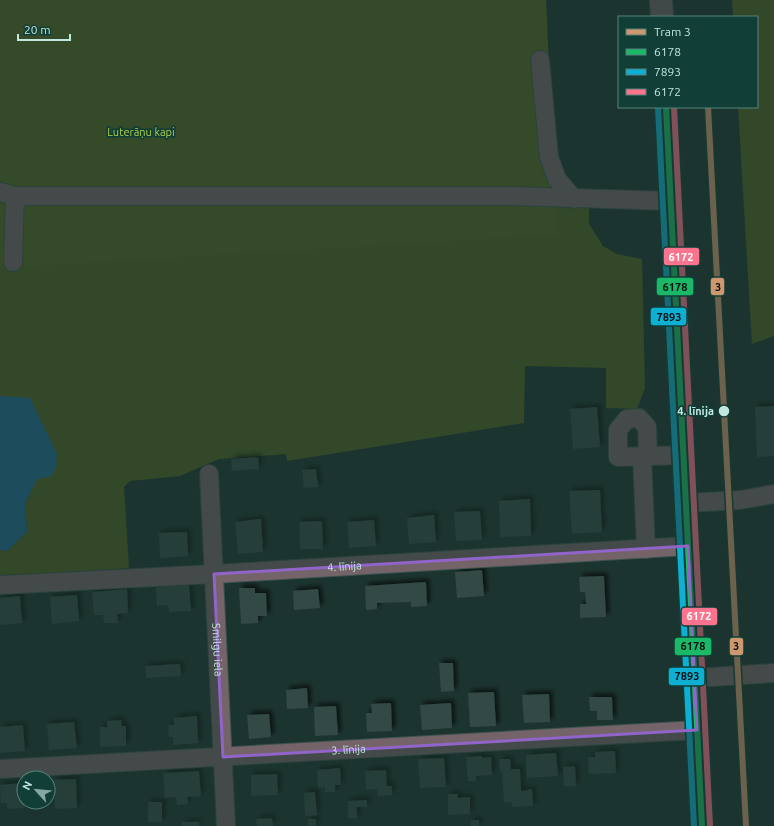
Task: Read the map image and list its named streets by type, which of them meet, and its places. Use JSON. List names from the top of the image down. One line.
{"streets":{"street":["4. līnija","Smilgu iela","3. līnija"]},"crossings":[["4. līnija","Smilgu iela"],["Smilgu iela","3. līnija"]],"parks":["Luterāņu kapi"],"places":["4. līnija"],"lines":["tram line 3","transit line 6178","transit line 7893","transit line 6172"],"legend":["Tram 3","6178","7893","6172"],"scale_bar":"20 m","north":"top left"}
